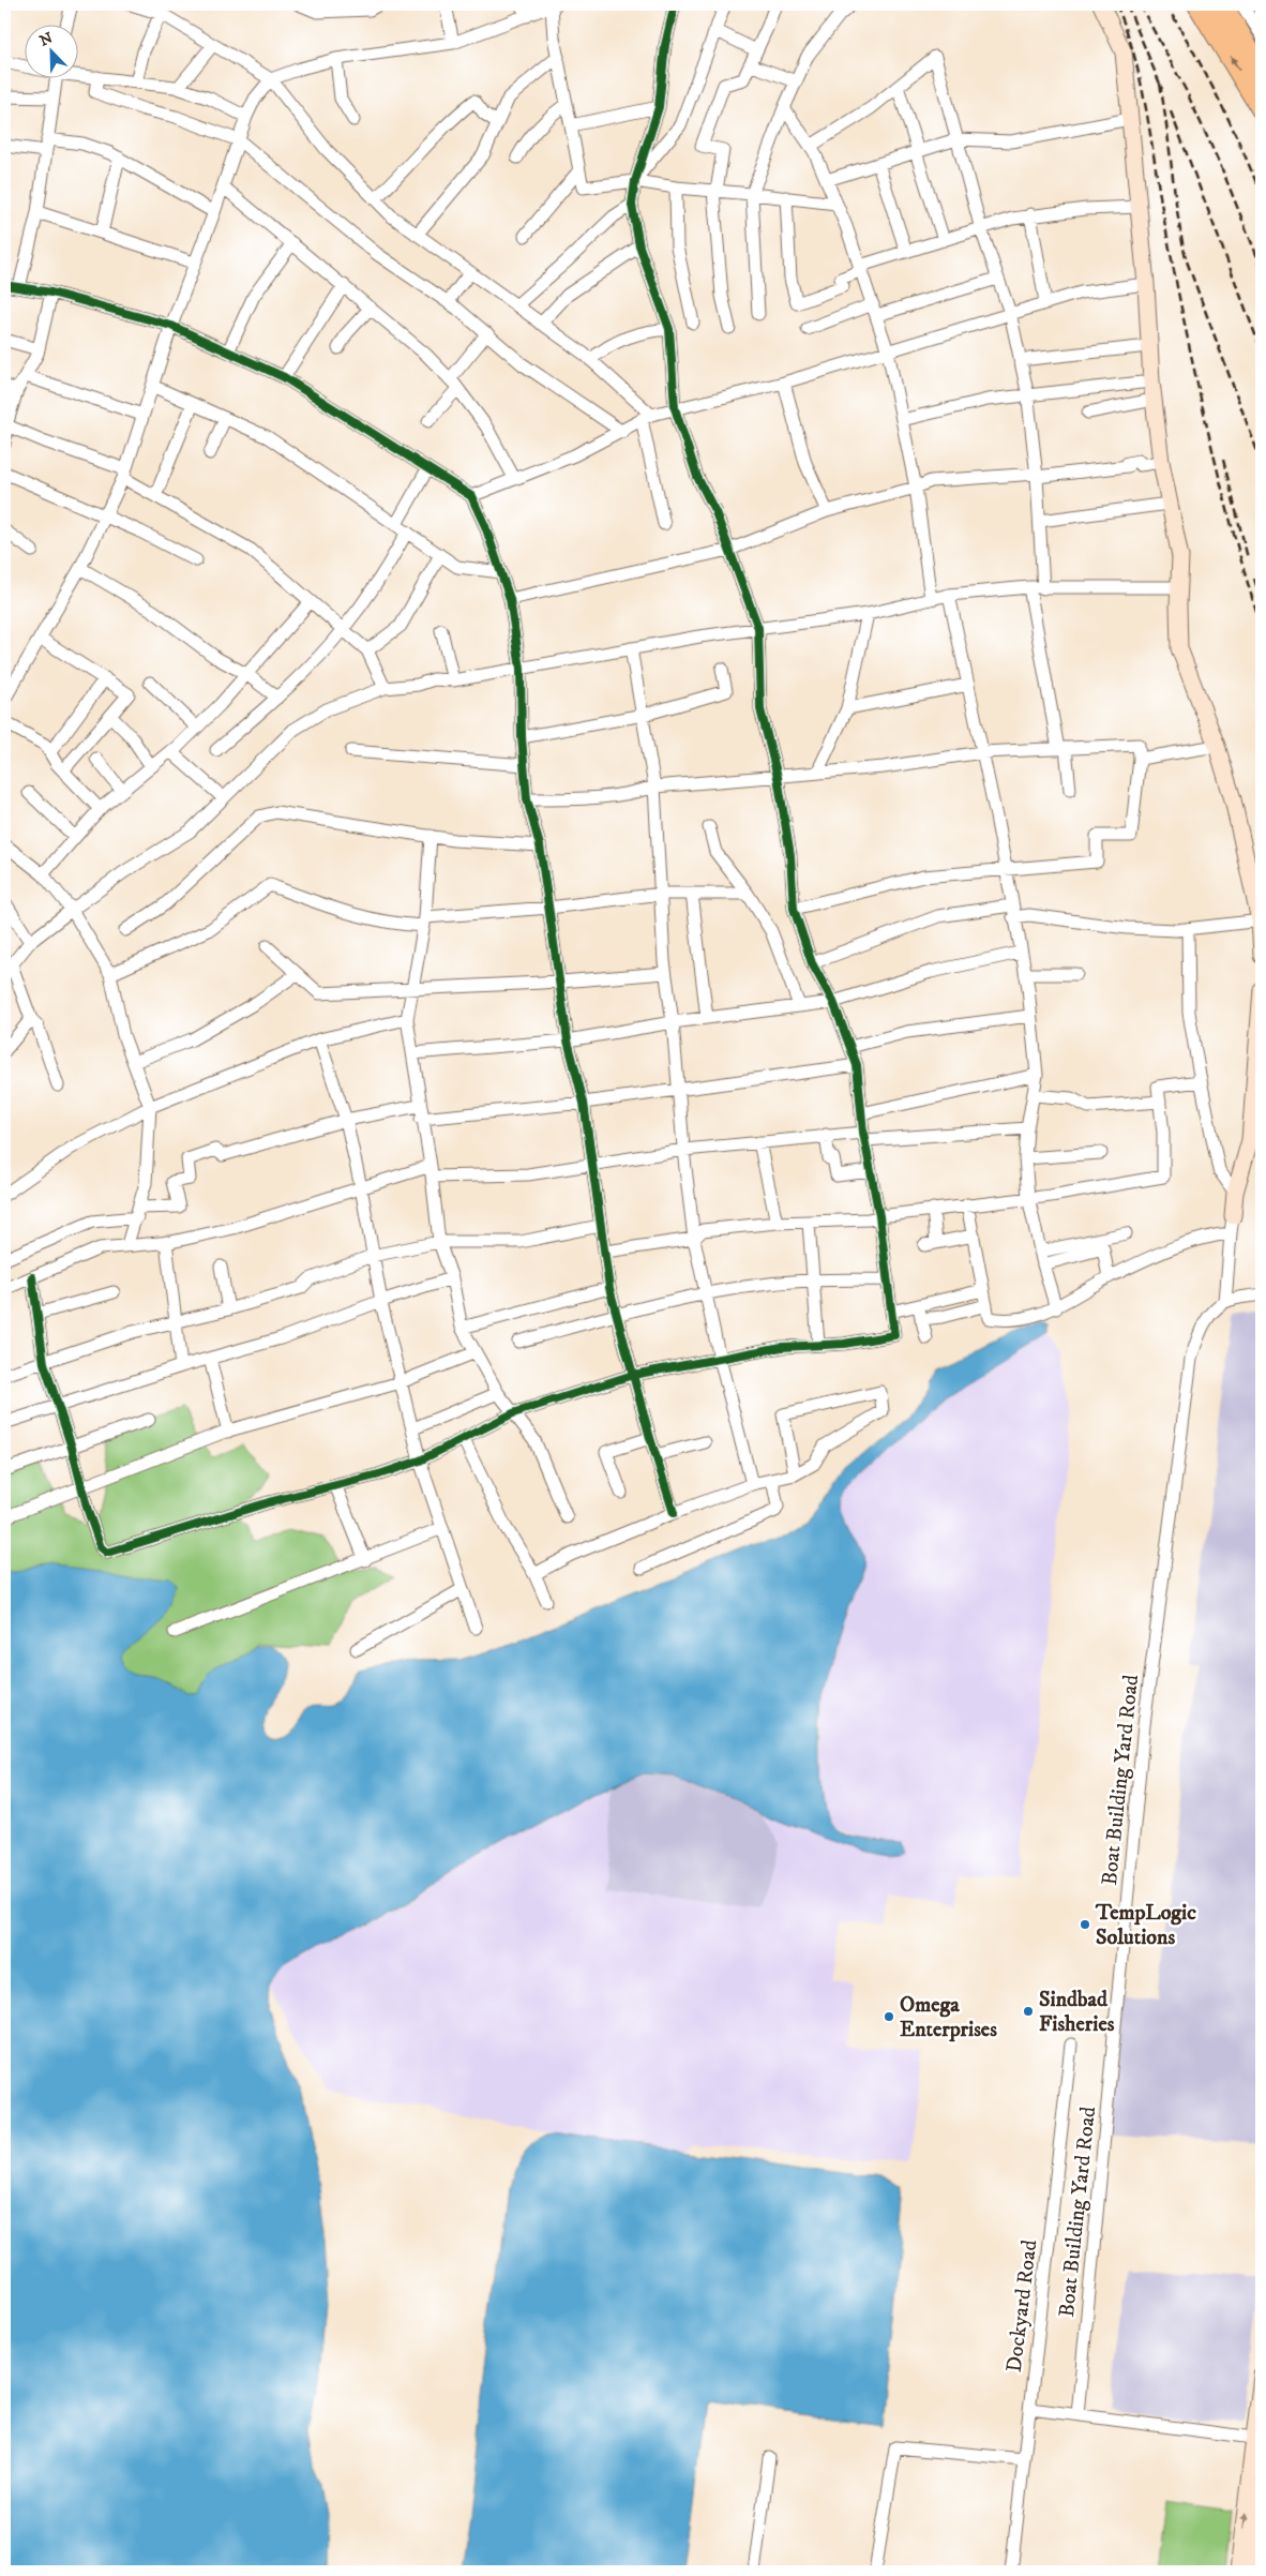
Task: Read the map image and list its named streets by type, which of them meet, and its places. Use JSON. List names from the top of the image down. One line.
{"streets":{"street":["Boat Building Yard Road","Dockyard Road"]},"places":["TempLogic Solutions","Sindbad Fisheries","Omega Enterprises"],"north":"top left"}
